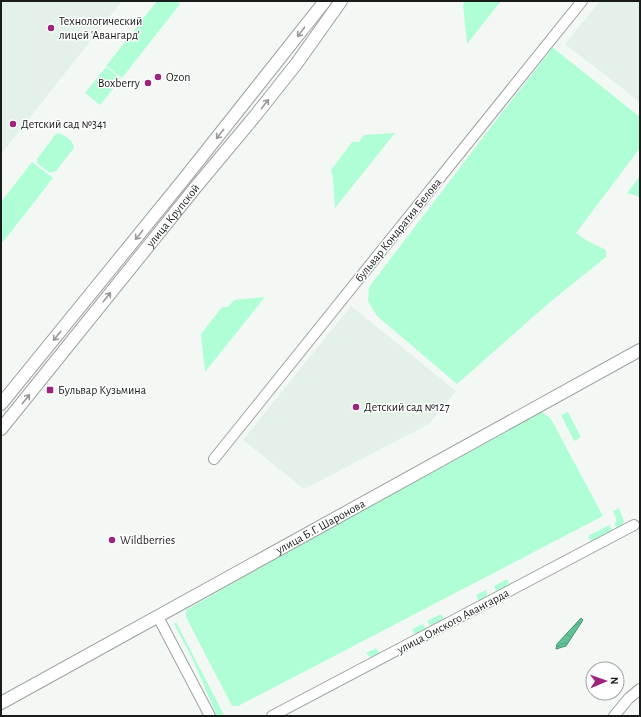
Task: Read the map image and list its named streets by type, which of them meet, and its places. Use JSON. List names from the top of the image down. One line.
{"streets":{"main road":["улица Крупской","улица Б.Г. Шаронова"],"street":["бульвар Кондратия Белова","улица Омского Авангарда"]},"places":{"other":["Технологический лицей 'Авангард'","Ozon","Boxberry","Детский сад №341","Детский сад №127","Wildberries"],"transit":["Бульвар Кузьмина"]},"north":"right"}
